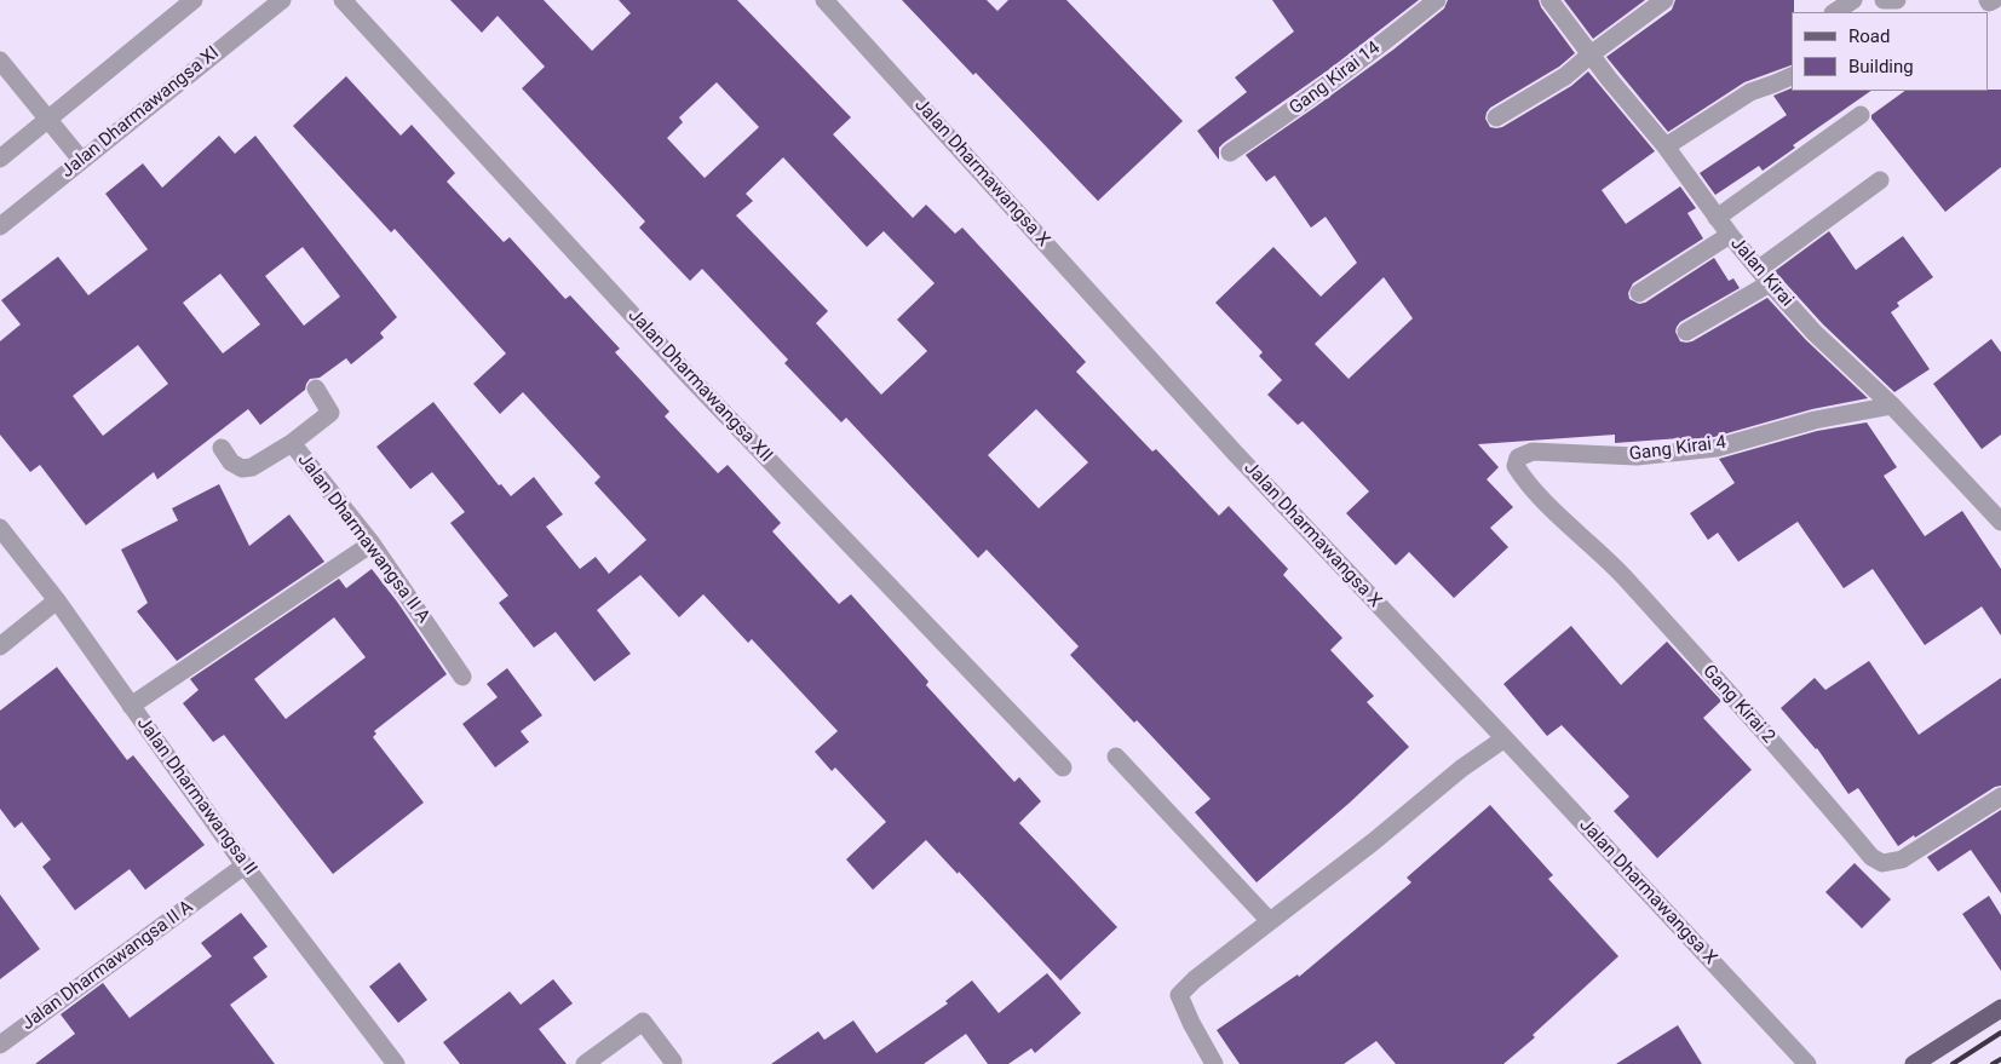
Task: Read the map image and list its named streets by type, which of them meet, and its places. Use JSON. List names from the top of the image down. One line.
{"streets":{"street":["Gang Kirai 14","Jalan Dharmawangsa XI","Jalan Dharmawangsa X","Jalan Kirai","Jalan Dharmawangsa XII","Gang Kirai 4","Jalan Dharmawangsa II A","Gang Kirai 2","Jalan Dharmawangsa II"]},"crossings":[["Jalan Kirai","Gang Kirai 4"],["Gang Kirai 4","Gang Kirai 2"],["Jalan Dharmawangsa II A","Jalan Dharmawangsa II"]],"legend":["Road","Building"]}
